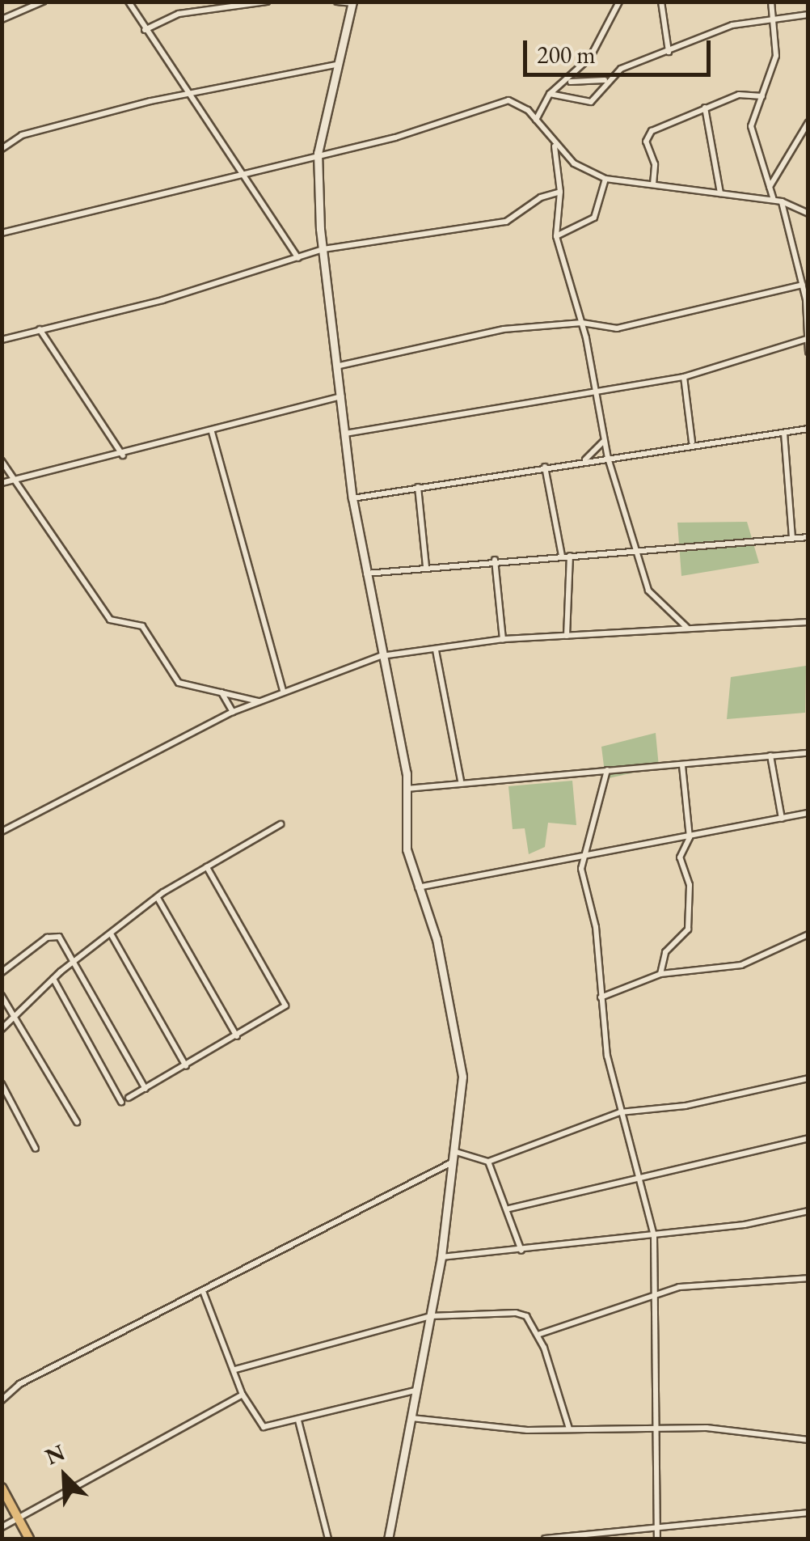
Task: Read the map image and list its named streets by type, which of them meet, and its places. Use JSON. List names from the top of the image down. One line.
{"scale_bar":"200 m","north":"top left"}
